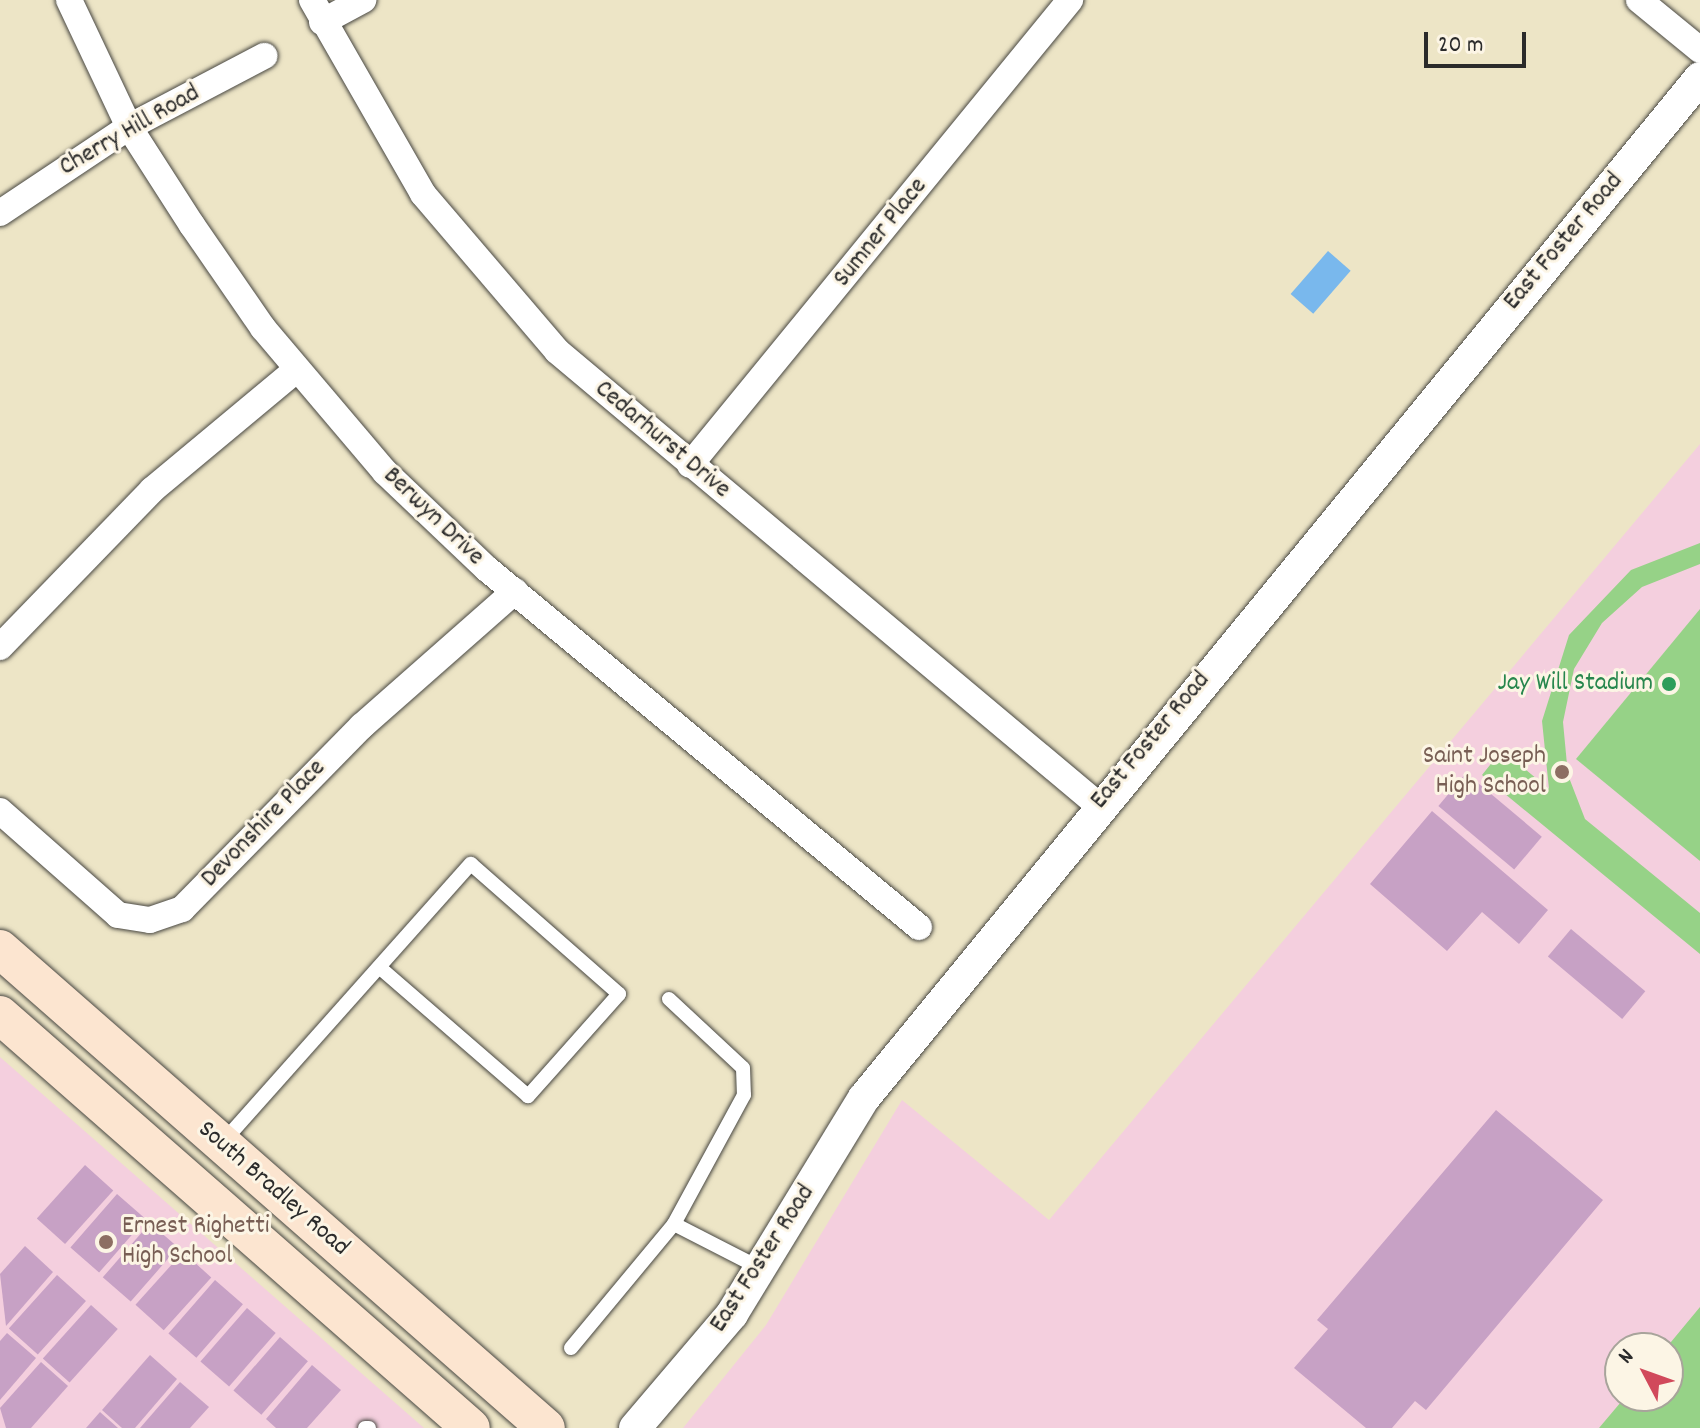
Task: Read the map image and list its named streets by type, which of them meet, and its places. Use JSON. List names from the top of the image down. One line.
{"streets":{"main road":["South Bradley Road"],"street":["Cherry Hill Road","Sumner Place","East Foster Road","Cedarhurst Drive","Berwyn Drive","Devonshire Place"]},"crossings":[["Cherry Hill Road","Berwyn Drive"],["Sumner Place","Cedarhurst Drive"],["East Foster Road","Cedarhurst Drive"],["Berwyn Drive","Devonshire Place"]],"places":["Jay Will Stadium","Saint Joseph High School","Ernest Righetti High School"],"scale_bar":"20 m","north":"top left"}
